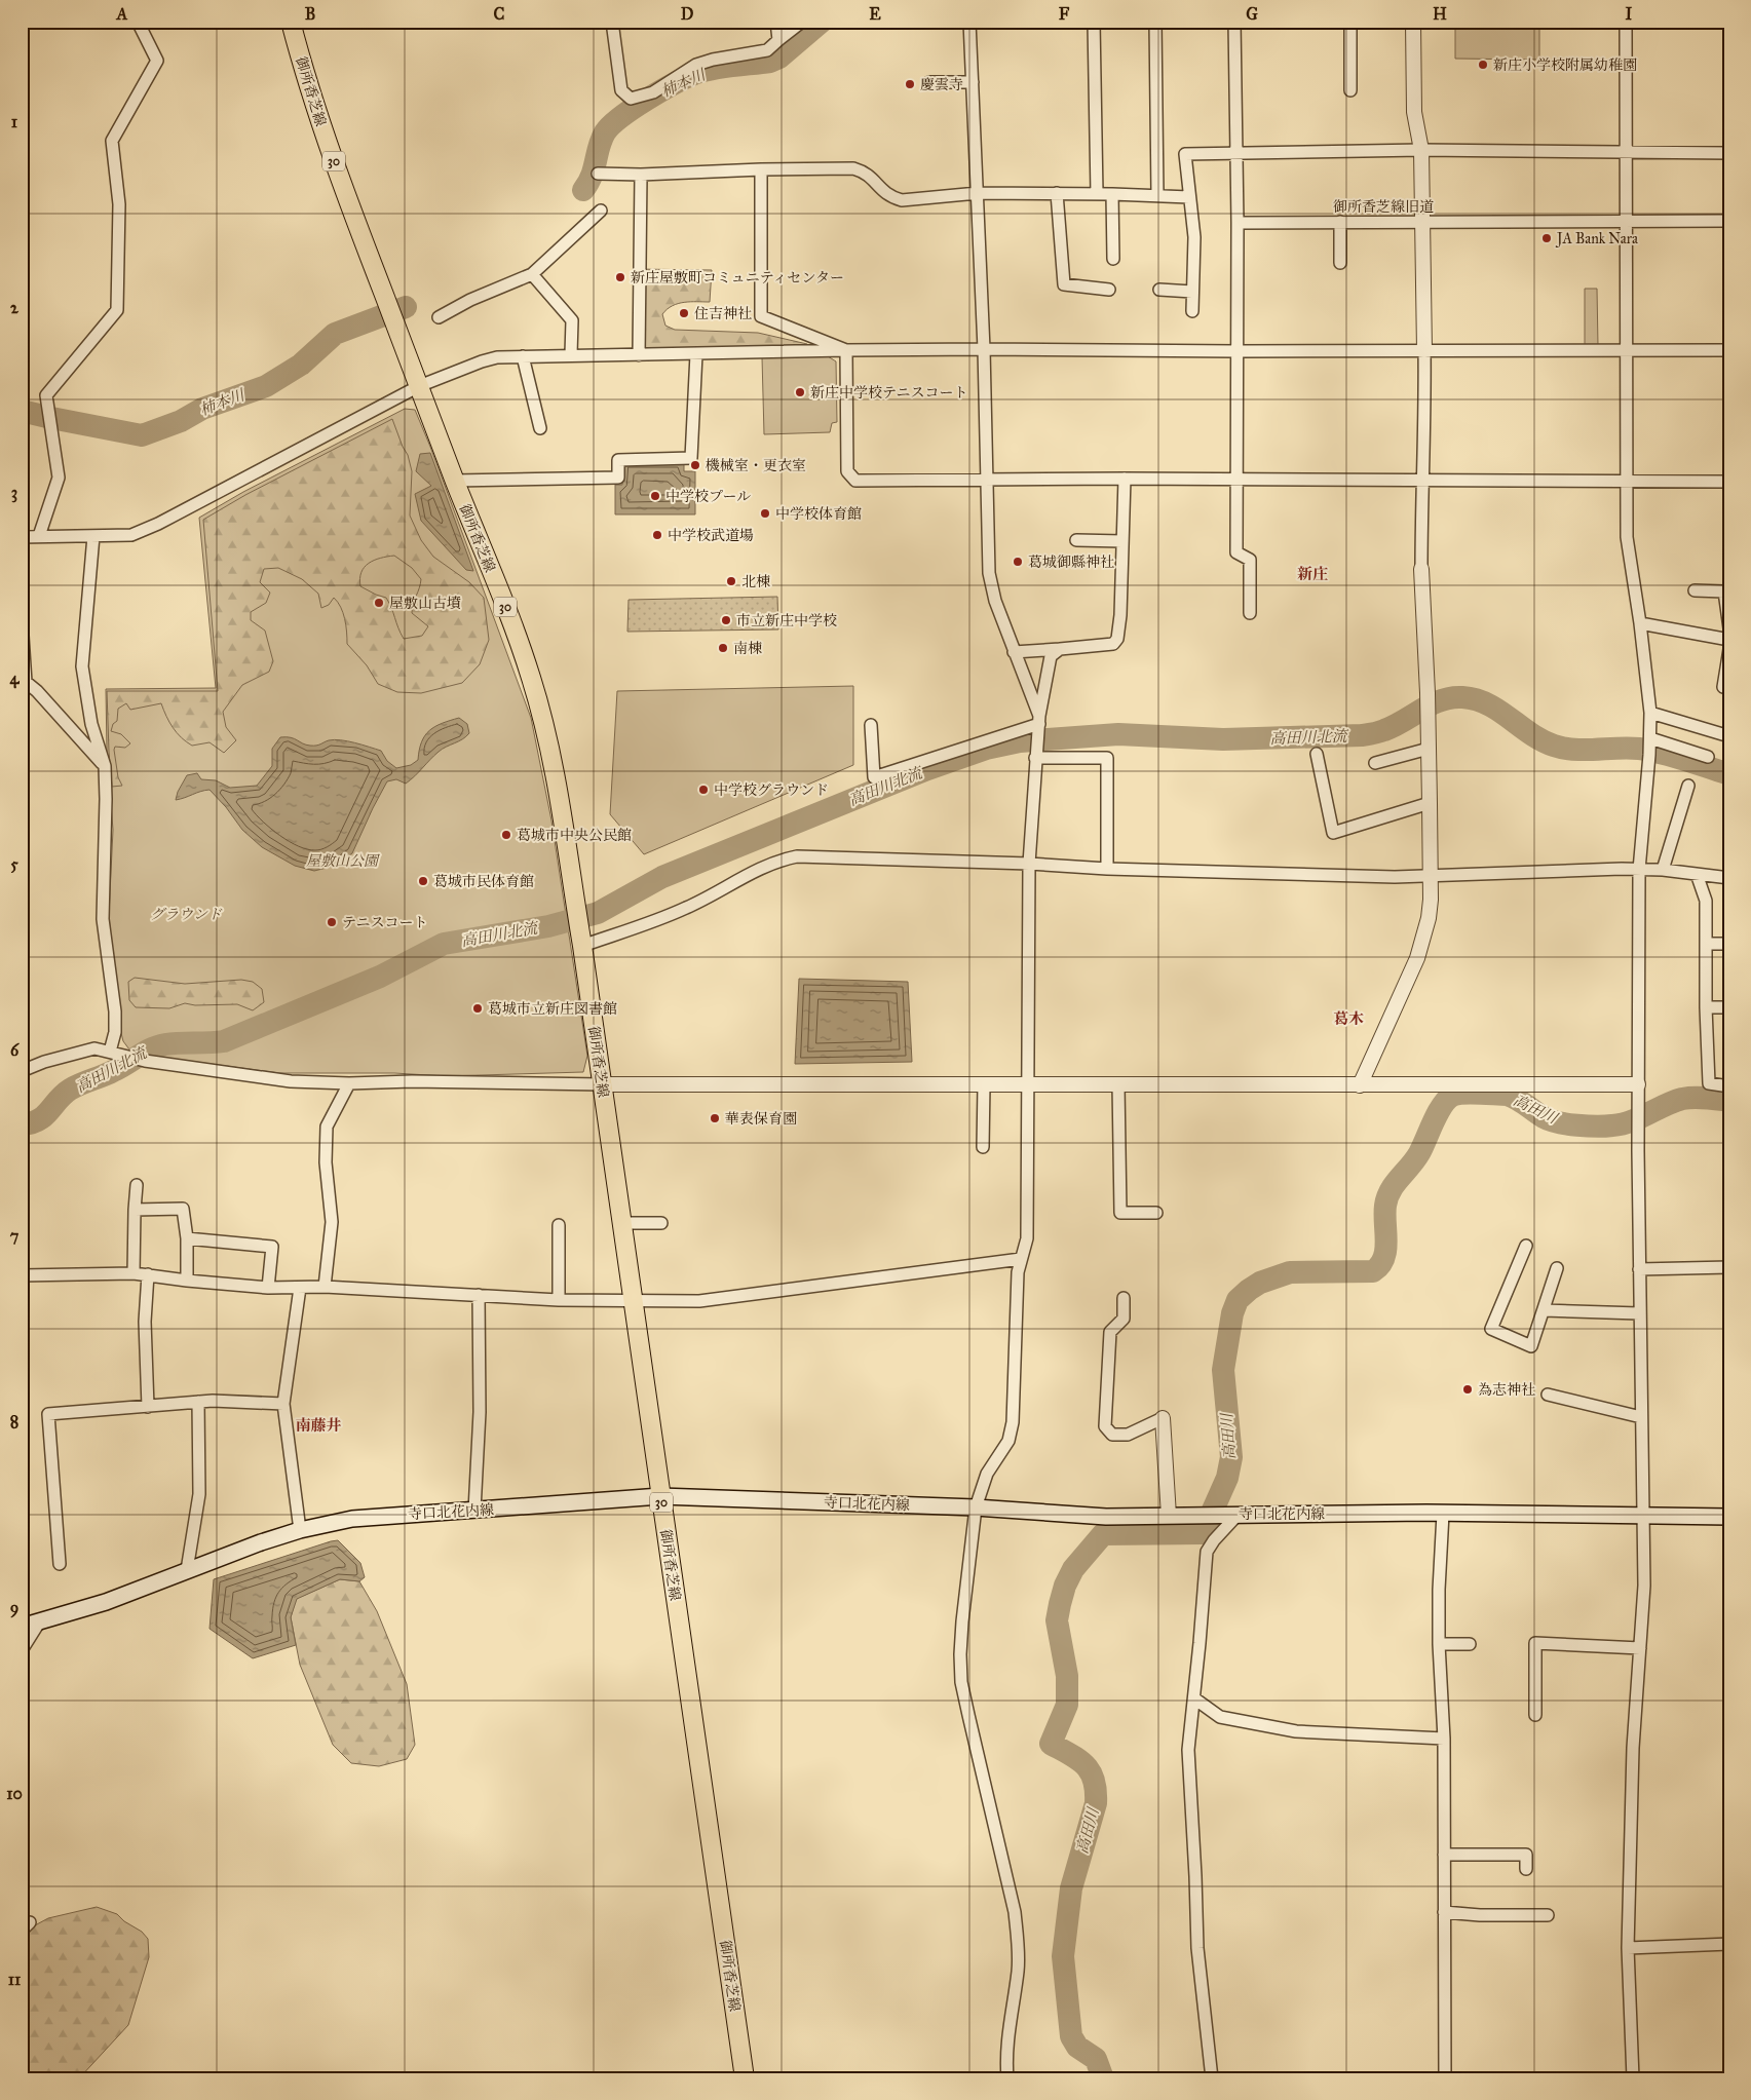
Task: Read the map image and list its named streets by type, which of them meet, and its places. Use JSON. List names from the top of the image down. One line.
{"streets":{"main road":["御所香芝線","30","寺口北花内線"],"street":["御所香芝線旧道"]},"crossings":[["御所香芝線","寺口北花内線"]],"districts":["新庄","葛木","南藤井"],"water":["柿本川","高田川北流","高田川"],"parks":["屋敷山公園","グラウンド"],"places":["新庄小学校附属幼稚園","慶雲寺","JA Bank Nara","新庄屋敷町コミュニティセンター","住吉神社","新庄中学校テニスコート","機械室・更衣室","中学校プール","中学校体育館","中学校武道場","葛城御縣神社","北棟","屋敷山古墳","市立新庄中学校","南棟","中学校グラウンド","葛城市中央公民館","葛城市民体育館","テニスコート","葛城市立新庄図書館","華表保育園","為志神社"],"grid":{"columns":["A","B","C","D","E","F","G","H","I"],"rows":["1","2","3","4","5","6","7","8","9","10","11"]}}
